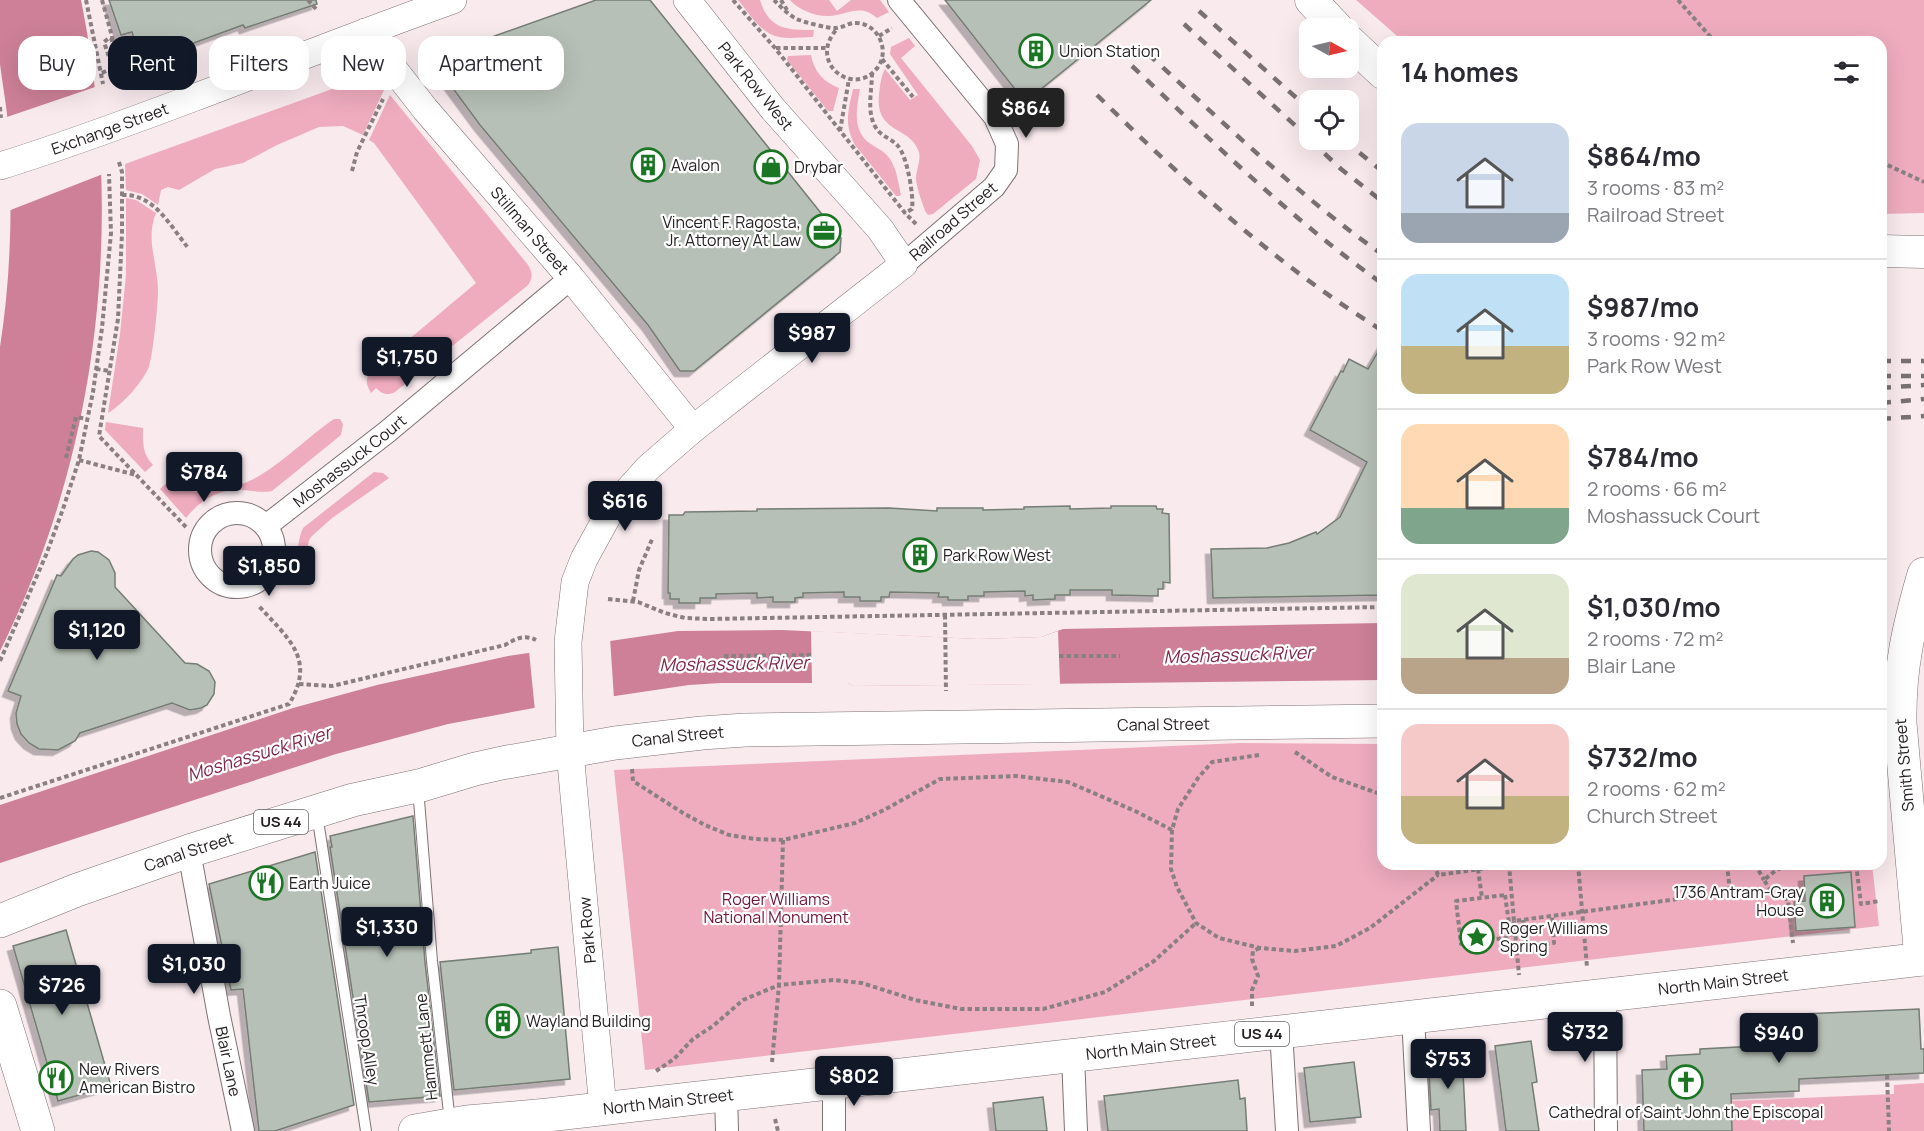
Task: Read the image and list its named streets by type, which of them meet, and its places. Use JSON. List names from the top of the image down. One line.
{"streets":{"main road":["Canal Street","Smith Street","US 44","North Main Street"],"street":["Park Row West","Exchange Street","Railroad Street","Stillman Street","Moshassuck Court","Park Row","Blair Lane"],"lane":["Throop Alley","Hammett Lane"]},"crossings":[["Park Row West","Railroad Street"],["Exchange Street","Stillman Street"],["Stillman Street","Moshassuck Court"],["Canal Street","Park Row"],["Canal Street","Throop Alley"],["Canal Street","Hammett Lane"],["Canal Street","Blair Lane"],["Smith Street","North Main Street"],["Park Row","North Main Street"],["North Main Street","Hammett Lane"]],"water":["Moshassuck River"],"parks":["Roger Williams National Monument"],"places":{"building":["Union Station","Avalon","Park Row West","1736 Antram-Gray House","Wayland Building"],"shop":["Drybar"],"office":["Vincent F. Ragosta, Jr. Attorney At Law"],"restaurant":["Earth Juice","New Rivers American Bistro"],"place":["Roger Williams Spring"],"church":["Cathedral of Saint John the Episcopal"]},"north":"right","page":{"chip":["Buy","Rent","Filters","New","Apartment"],"heading":"14 homes","price":["$864","$987","$1,750","$784","$616","$1,850","$1,120","$1,330","$1,030","$726","$732","$940","$753","$802"],"list":[{"name":"$864/mo","note":"3 rooms · 83 m² · Railroad Street"},{"name":"$987/mo","note":"3 rooms · 92 m² · Park Row West"},{"name":"$784/mo","note":"2 rooms · 66 m² · Moshassuck Court"},{"name":"$1,030/mo","note":"2 rooms · 72 m² · Blair Lane"},{"name":"$732/mo","note":"2 rooms · 62 m² · Church Street"}]}}
